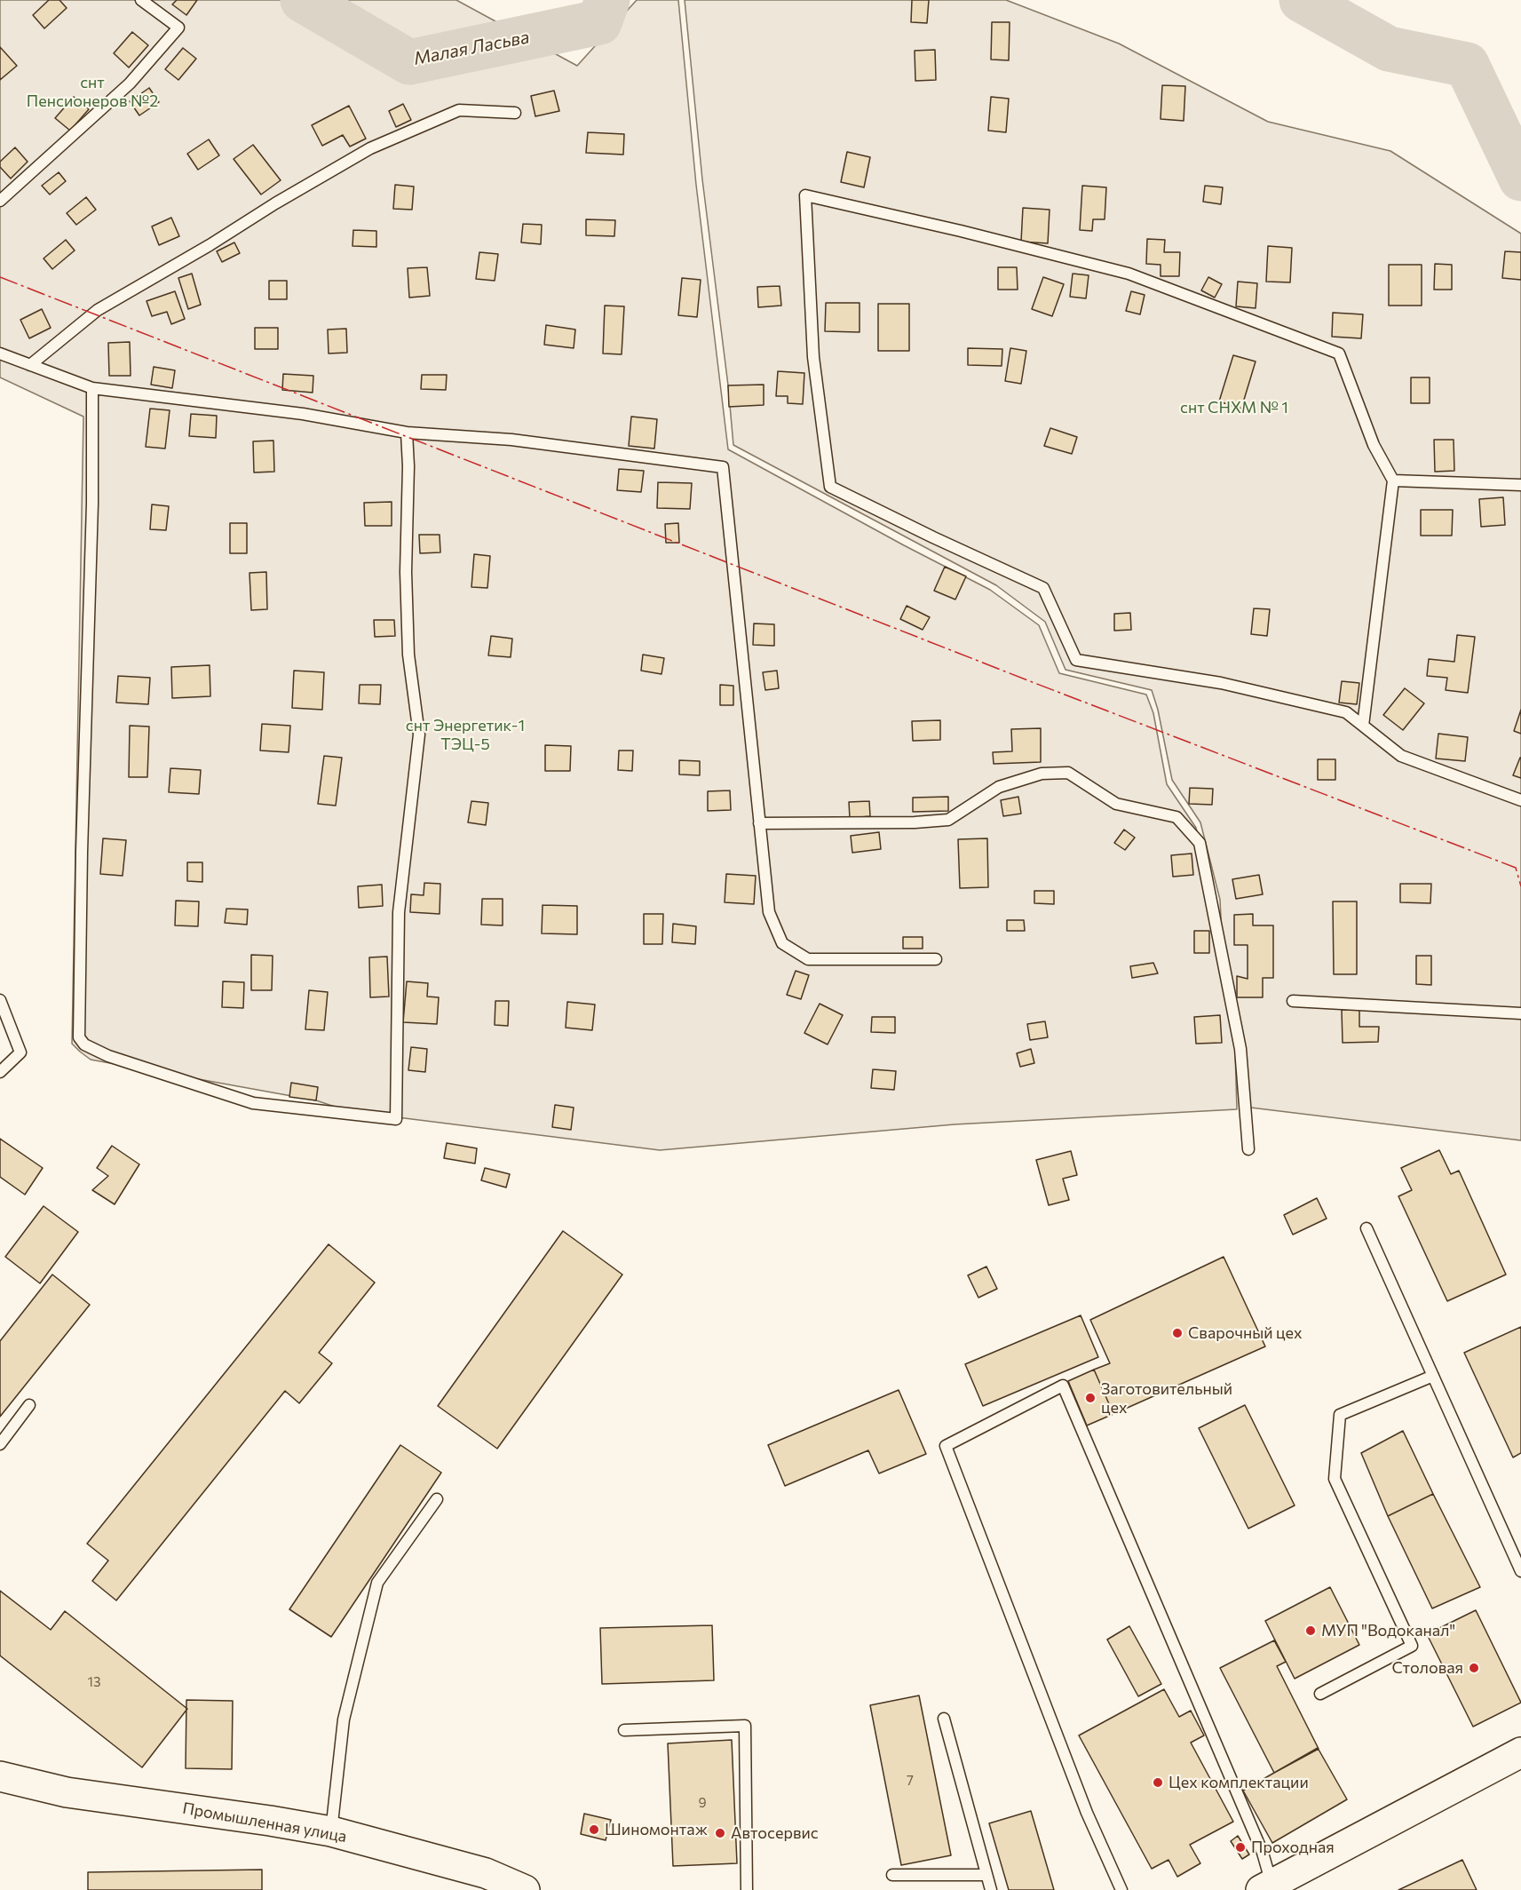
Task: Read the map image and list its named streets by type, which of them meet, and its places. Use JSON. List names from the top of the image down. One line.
{"streets":{"main road":["Промышленная улица"]},"water":["Малая Ласьва"],"parks":["снт Пенсионеров №2","снт СНХМ № 1","снт Энергетик-1 ТЭЦ-5"],"places":["Сварочный цех","Заготовительный цех","МУП \"Водоканал\"","Столовая","Цех комплектации","Шиномонтаж","Автосервис","Проходная"],"house_numbers":["13","7","9"]}
